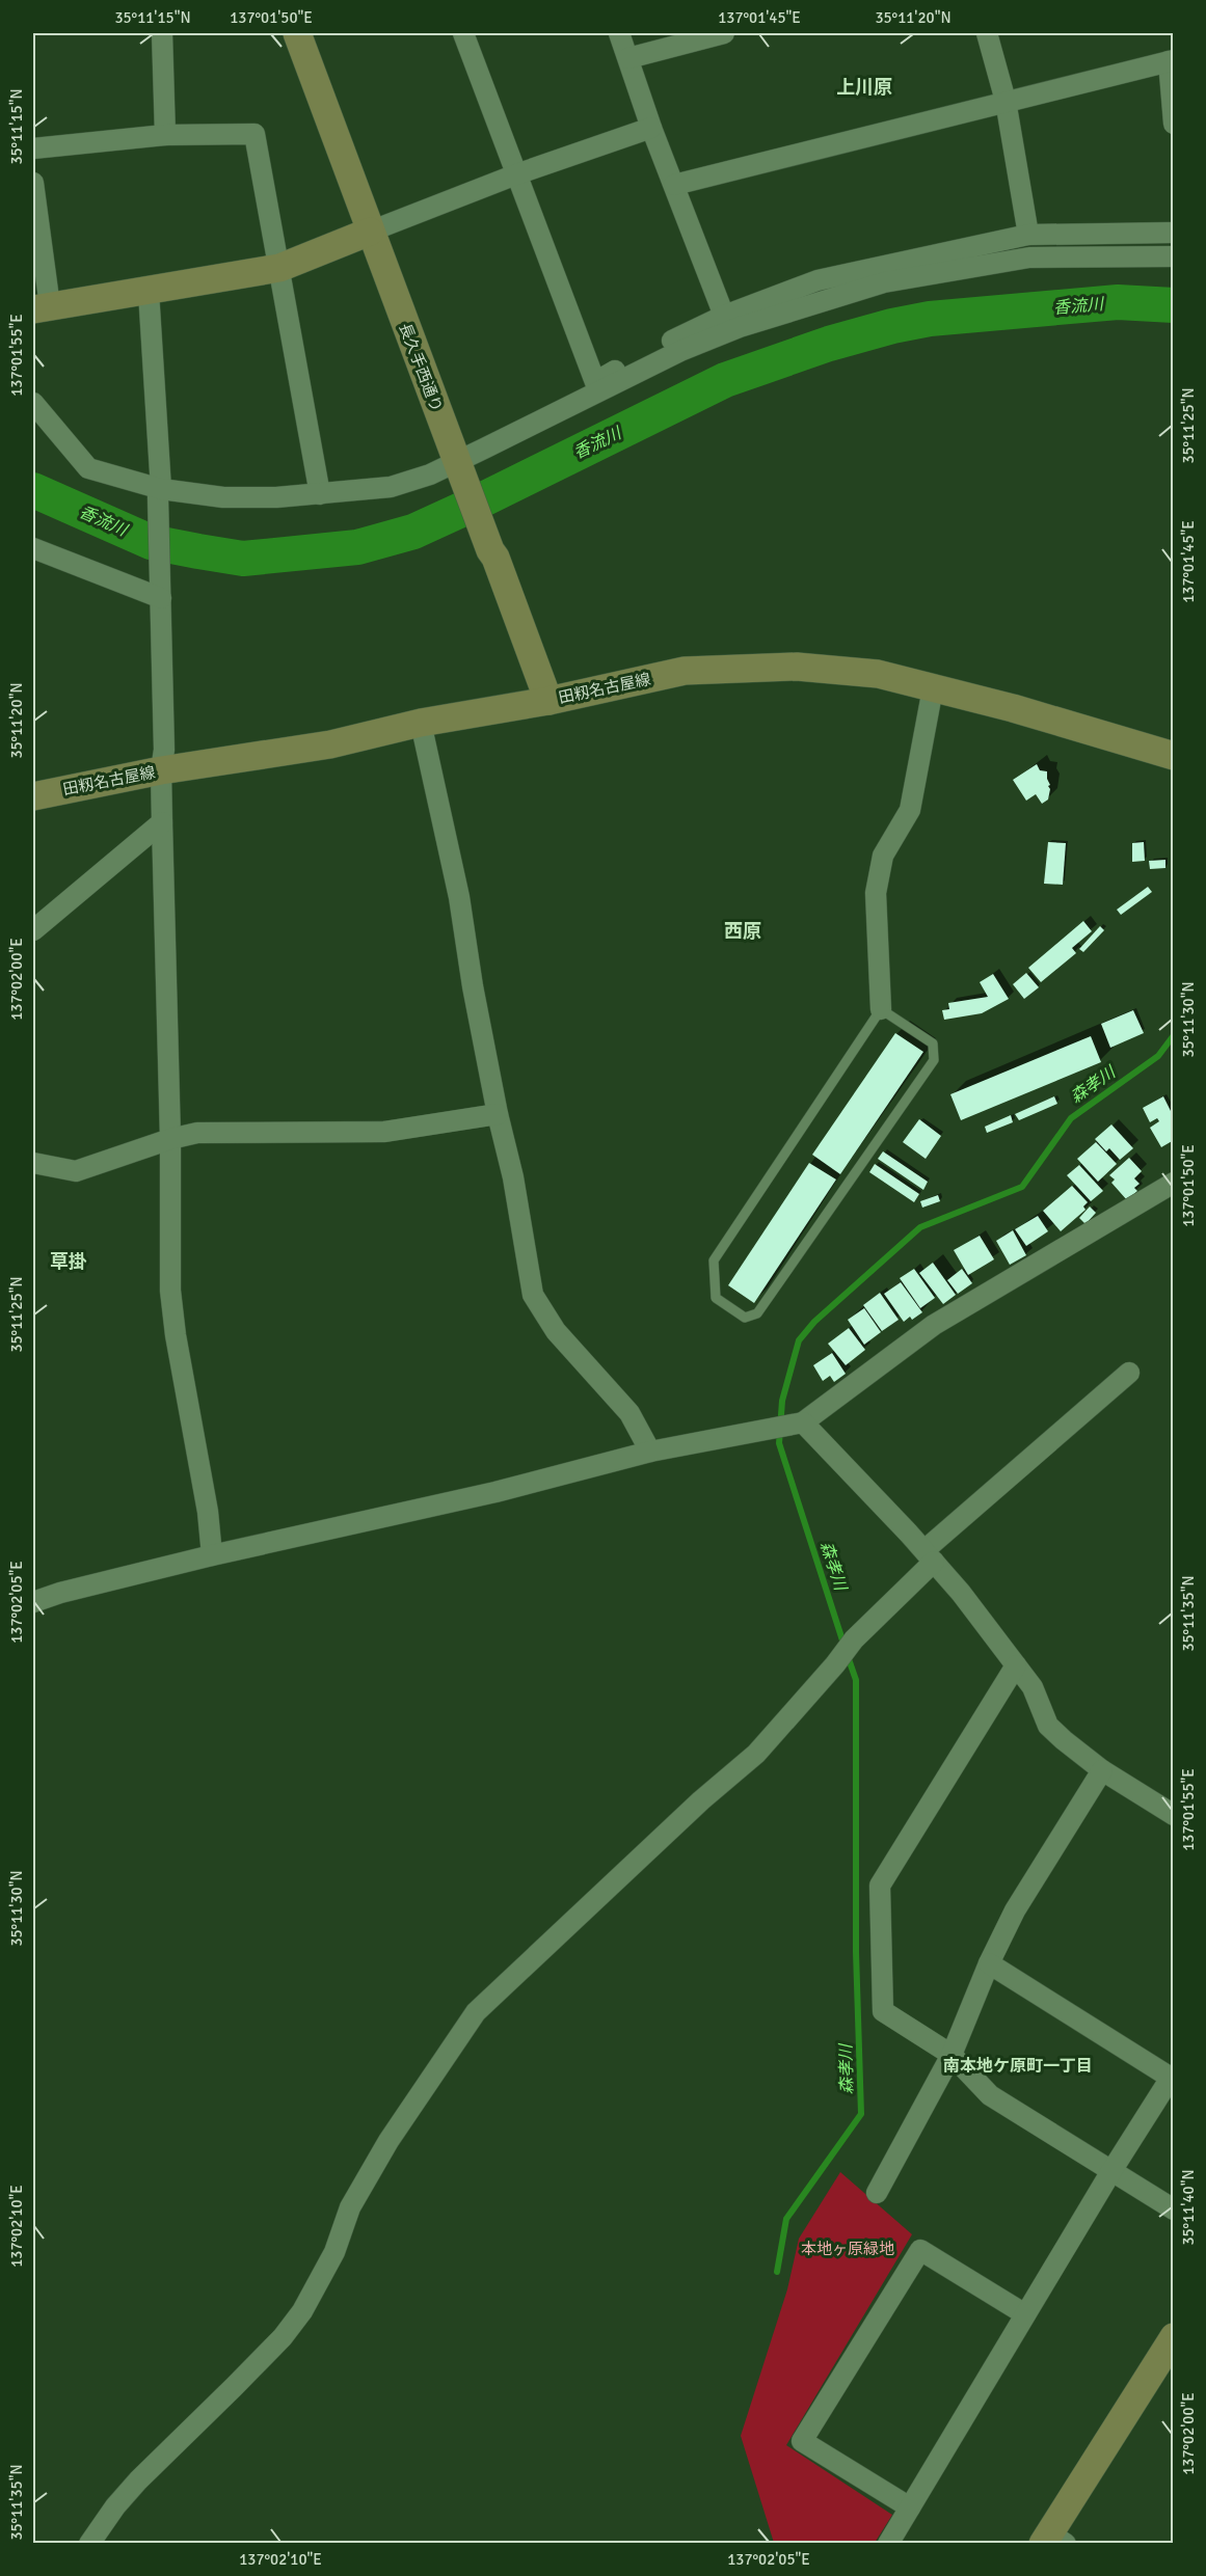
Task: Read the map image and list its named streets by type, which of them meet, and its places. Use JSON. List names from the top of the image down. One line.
{"streets":{"street":["長久手西通り","田籾名古屋線"]},"crossings":[["長久手西通り","田籾名古屋線"]],"districts":["上川原","西原","草掛","南本地ケ原町一丁目"],"water":["香流川","森孝川"],"parks":["本地ヶ原緑地"],"coordinates":["35°11'15\"N","137°01'50\"E","137°01'45\"E","35°11'20\"N","137°01'55\"E","35°11'25\"N","137°02'00\"E","35°11'30\"N","137°02'05\"E","35°11'35\"N","35°11'40\"N","137°02'10\"E"]}
